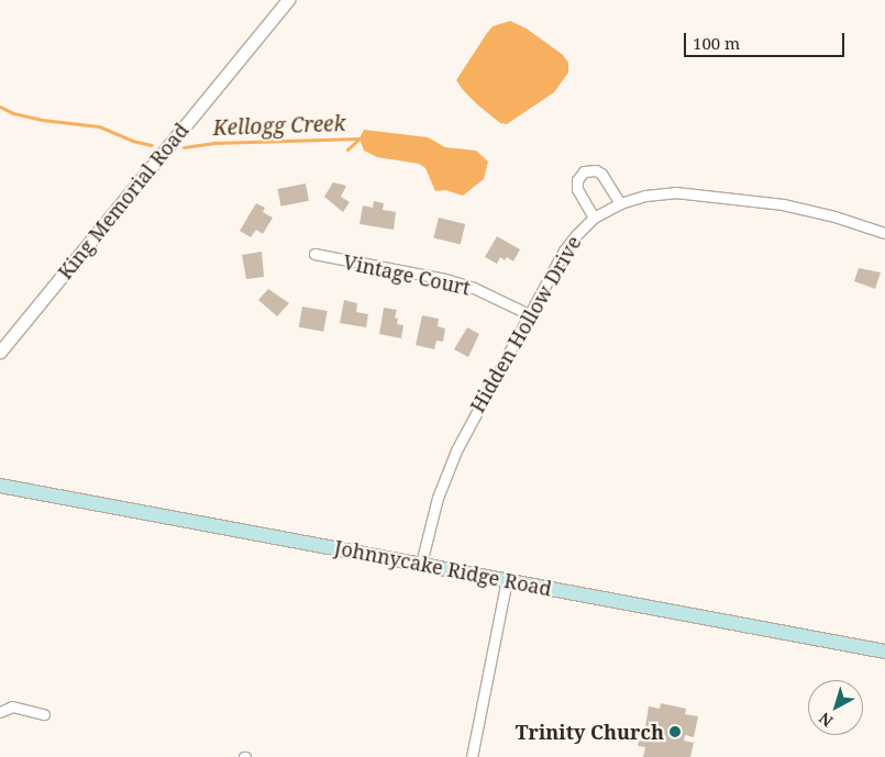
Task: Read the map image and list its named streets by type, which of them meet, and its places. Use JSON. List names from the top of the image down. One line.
{"streets":{"main road":["Johnnycake Ridge Road"],"street":["King Memorial Road","Vintage Court","Hidden Hollow Drive"]},"crossings":[["Vintage Court","Hidden Hollow Drive"],["Hidden Hollow Drive","Johnnycake Ridge Road"]],"water":["Kellogg Creek"],"places":["Trinity Church"],"scale_bar":"100 m","north":"bottom left"}
